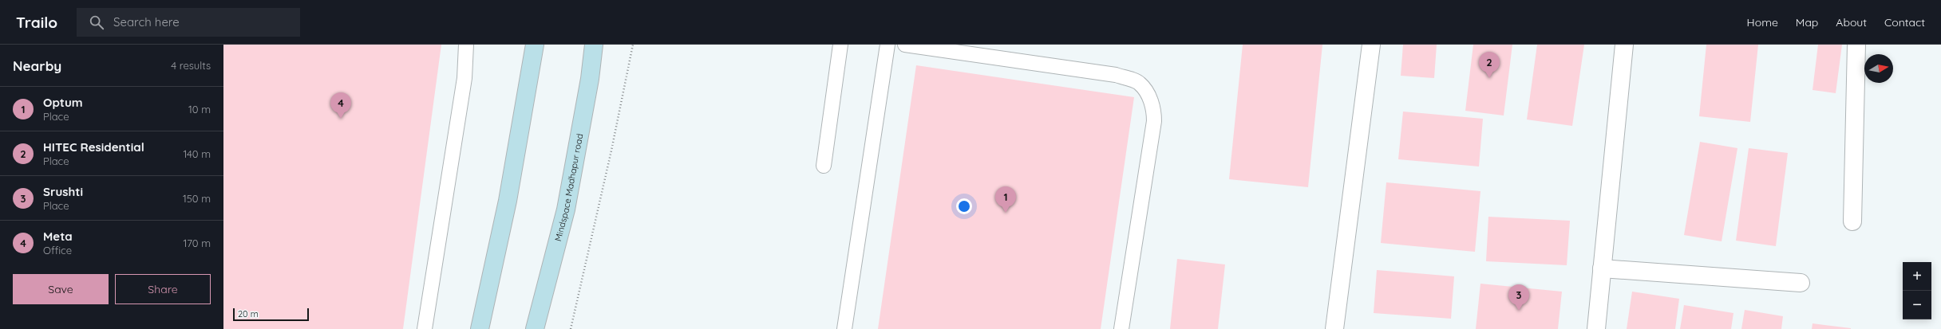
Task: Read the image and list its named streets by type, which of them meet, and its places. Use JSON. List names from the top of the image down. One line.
{"streets":{"street":["Mindspace Madhapur road"]},"scale_bar":"20 m","north":"right","page":{"header":"Trailo","search":"Search here","nav":["Home","Map","About","Contact"],"heading":["Nearby","4 results"],"pins":["2","4","1","3"],"list":[{"mark":"1","name":"Optum","note":"Place","value":"10 m"},{"mark":"2","name":"HITEC Residential","note":"Place","value":"140 m"},{"mark":"3","name":"Srushti","note":"Place","value":"150 m"},{"mark":"4","name":"Meta","note":"Office","value":"170 m"}],"map_buttons":["+","−"],"buttons":["Save","Share"],"scale":"20 m"}}
